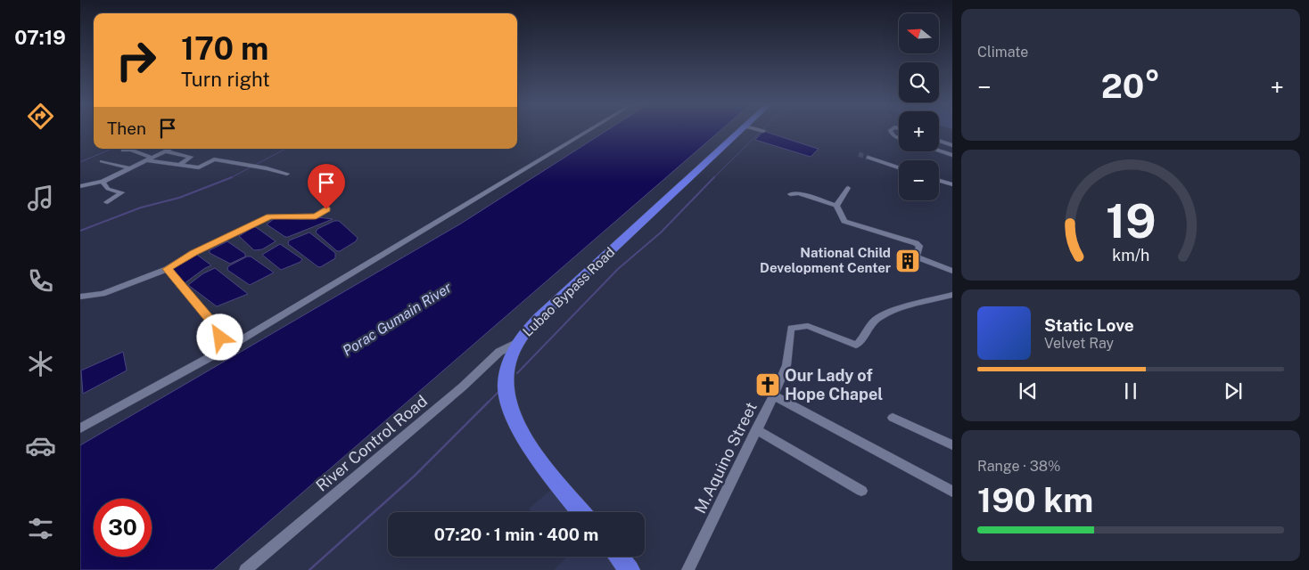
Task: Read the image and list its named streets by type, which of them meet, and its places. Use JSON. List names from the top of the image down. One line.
{"streets":{"highway":["Lubao Bypass Road"],"street":["River Control Road","M.Aquino Street"]},"crossings":[["Lubao Bypass Road","River Control Road"]],"water":["Porac Gumain River"],"places":{"building":["National Child Development Center"],"church":["Our Lady of Hope Chapel"]},"north":"left","page":{"tabs":"07:19","tile":["Climate",["Range · 38%","190 km"]],"map_buttons":["+","−"],"turn":["170 m","Turn right"],"heat":["−","20°","+"],"then":"Then","song":["Static Love","Velvet Ray"],"limit":"30","trip":"07:20 · 1 min · 400 m","gauge":["19","km/h"]}}
